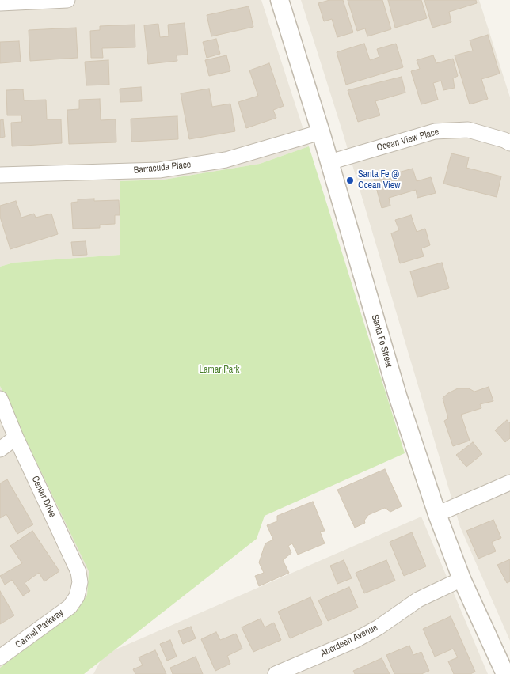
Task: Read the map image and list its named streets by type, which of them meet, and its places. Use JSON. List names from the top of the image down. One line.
{"streets":{"street":["Ocean View Place","Barracuda Place","Santa Fe Street","Center Drive","Carmel Parkway","Aberdeen Avenue"]},"crossings":[["Ocean View Place","Santa Fe Street"],["Barracuda Place","Santa Fe Street"],["Santa Fe Street","Aberdeen Avenue"],["Center Drive","Carmel Parkway"]],"parks":["Lamar Park"],"places":["Santa Fe @ Ocean View"]}
